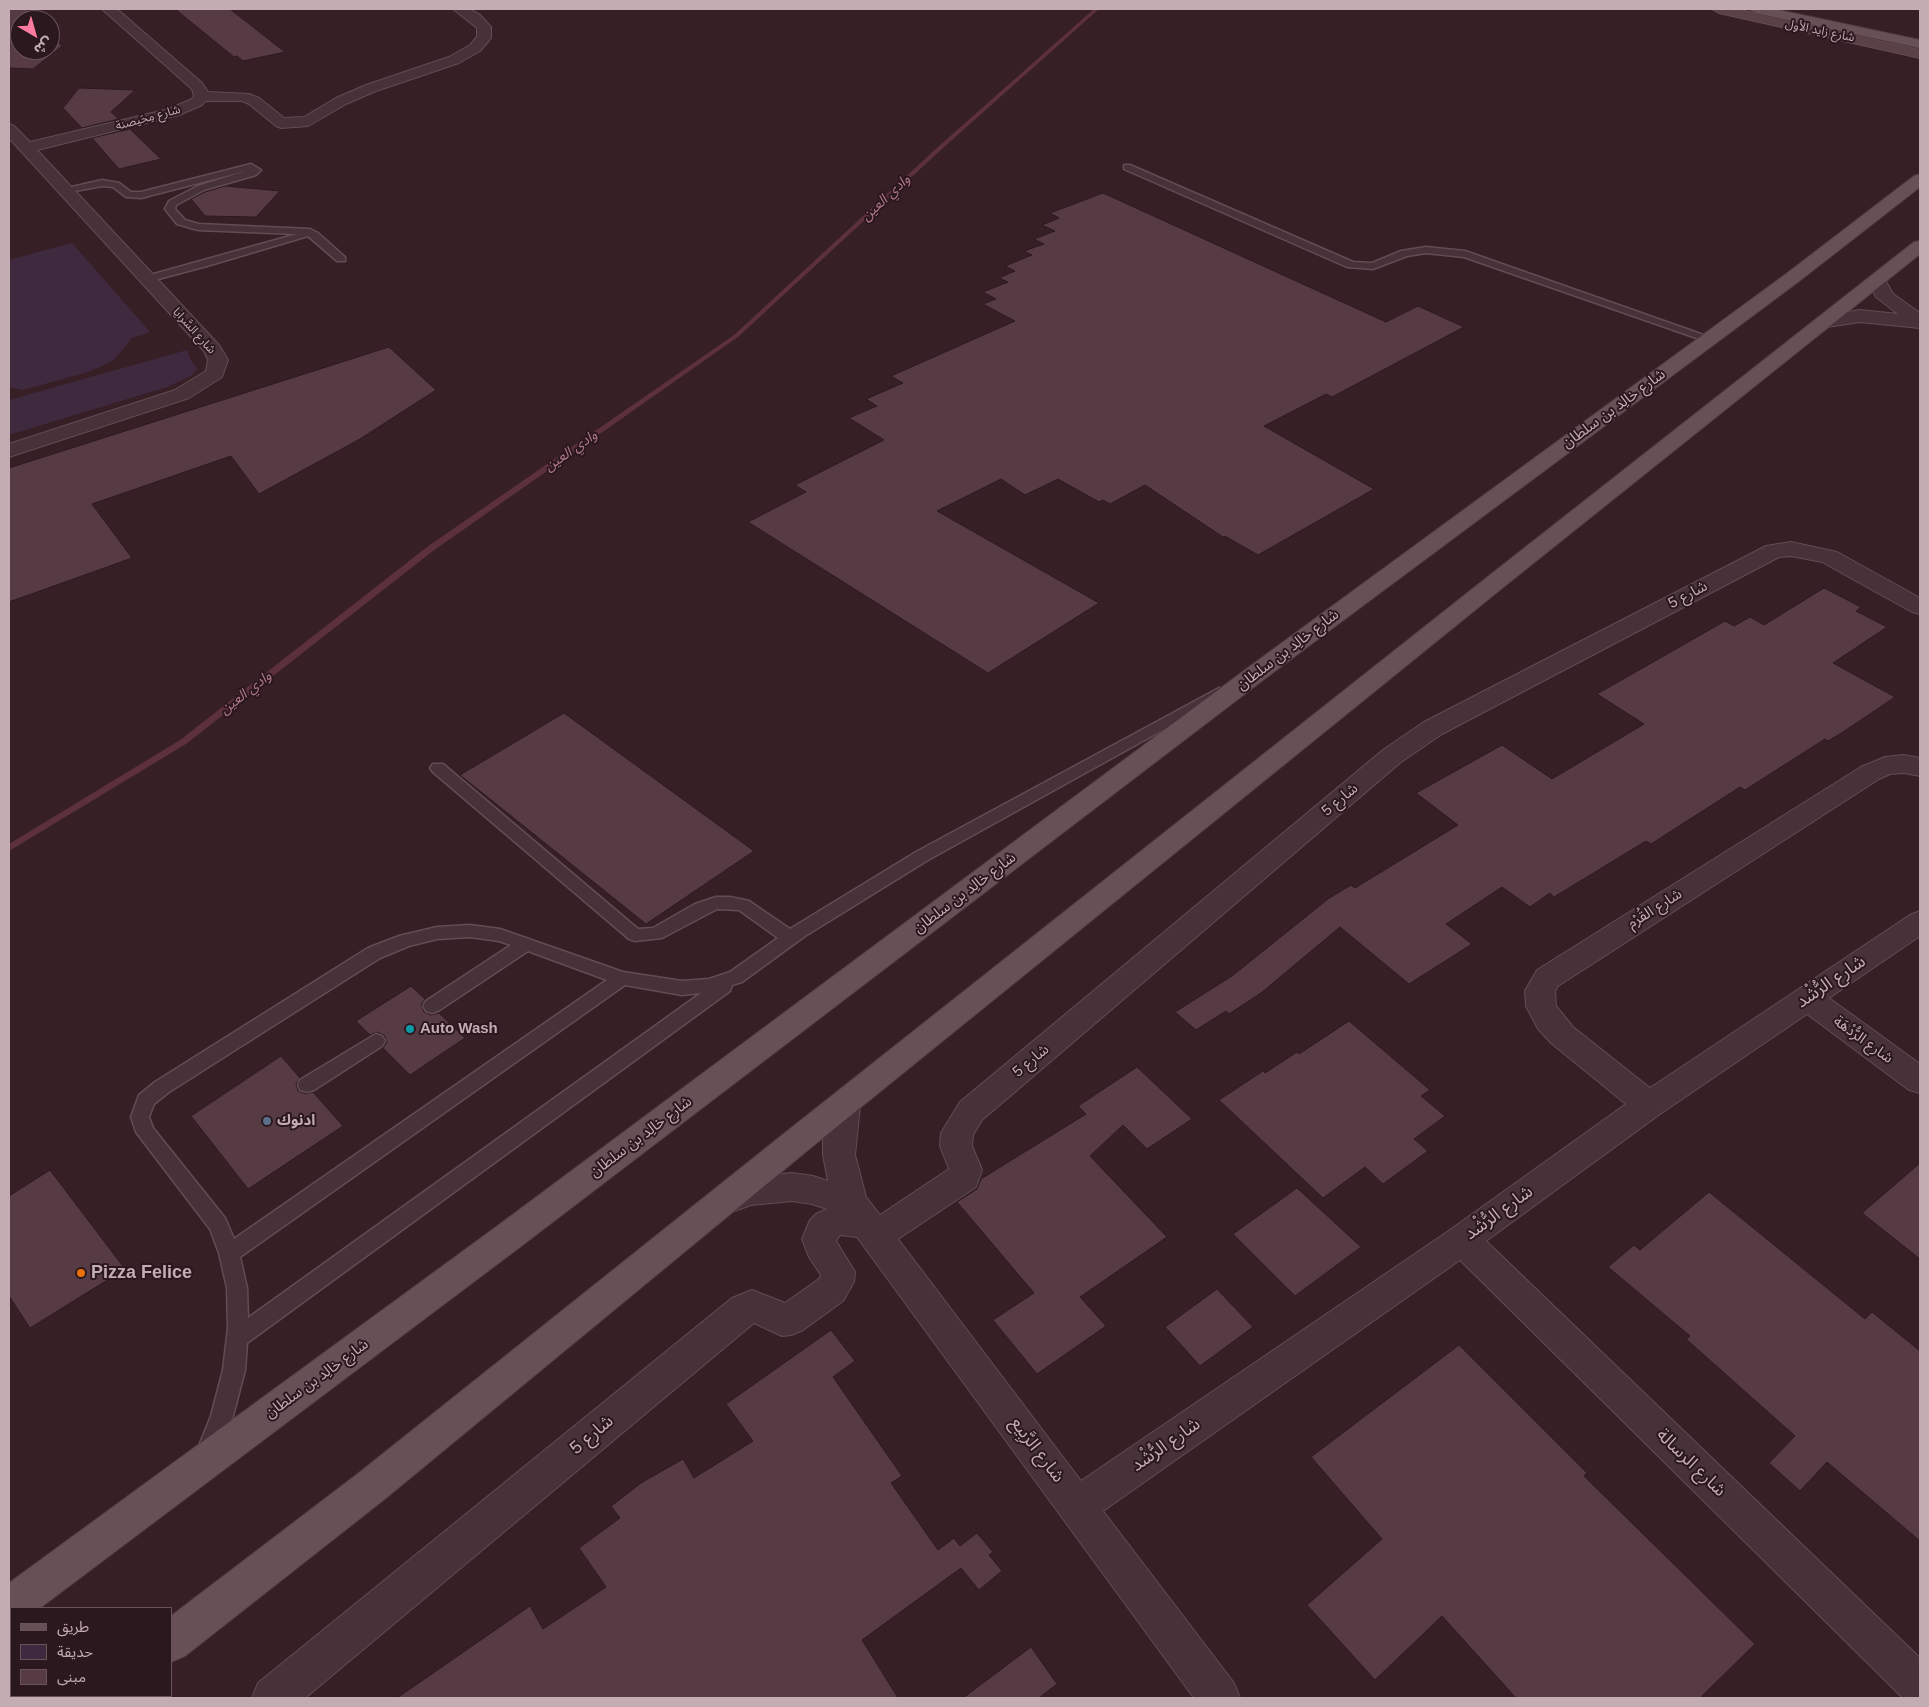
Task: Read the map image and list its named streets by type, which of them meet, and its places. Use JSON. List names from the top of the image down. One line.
{"streets":{"main road":["شارع زايد الأول","شارع خالِد بن سلطان"],"street":["شارع مِحَيصنة","شارع السَّرايا","شارع 5","شارع القُرْم","شارع الرُّشْد","شارع الرُّدْهَة","شارع الرَّبِيع","شارع الرسالة"]},"crossings":[["شارع مِحَيصنة","شارع السَّرايا"],["شارع 5","شارع الرَّبِيع"],["شارع القُرْم","شارع الرُّشْد"],["شارع الرُّشْد","شارع الرُّدْهَة"],["شارع الرُّشْد","شارع الرَّبِيع"],["شارع الرُّشْد","شارع الرسالة"]],"water":["وادي العين"],"places":["Auto Wash","ادنوك","Pizza Felice"],"legend":["طريق","حديقة","مبنى"],"north":"bottom right"}
